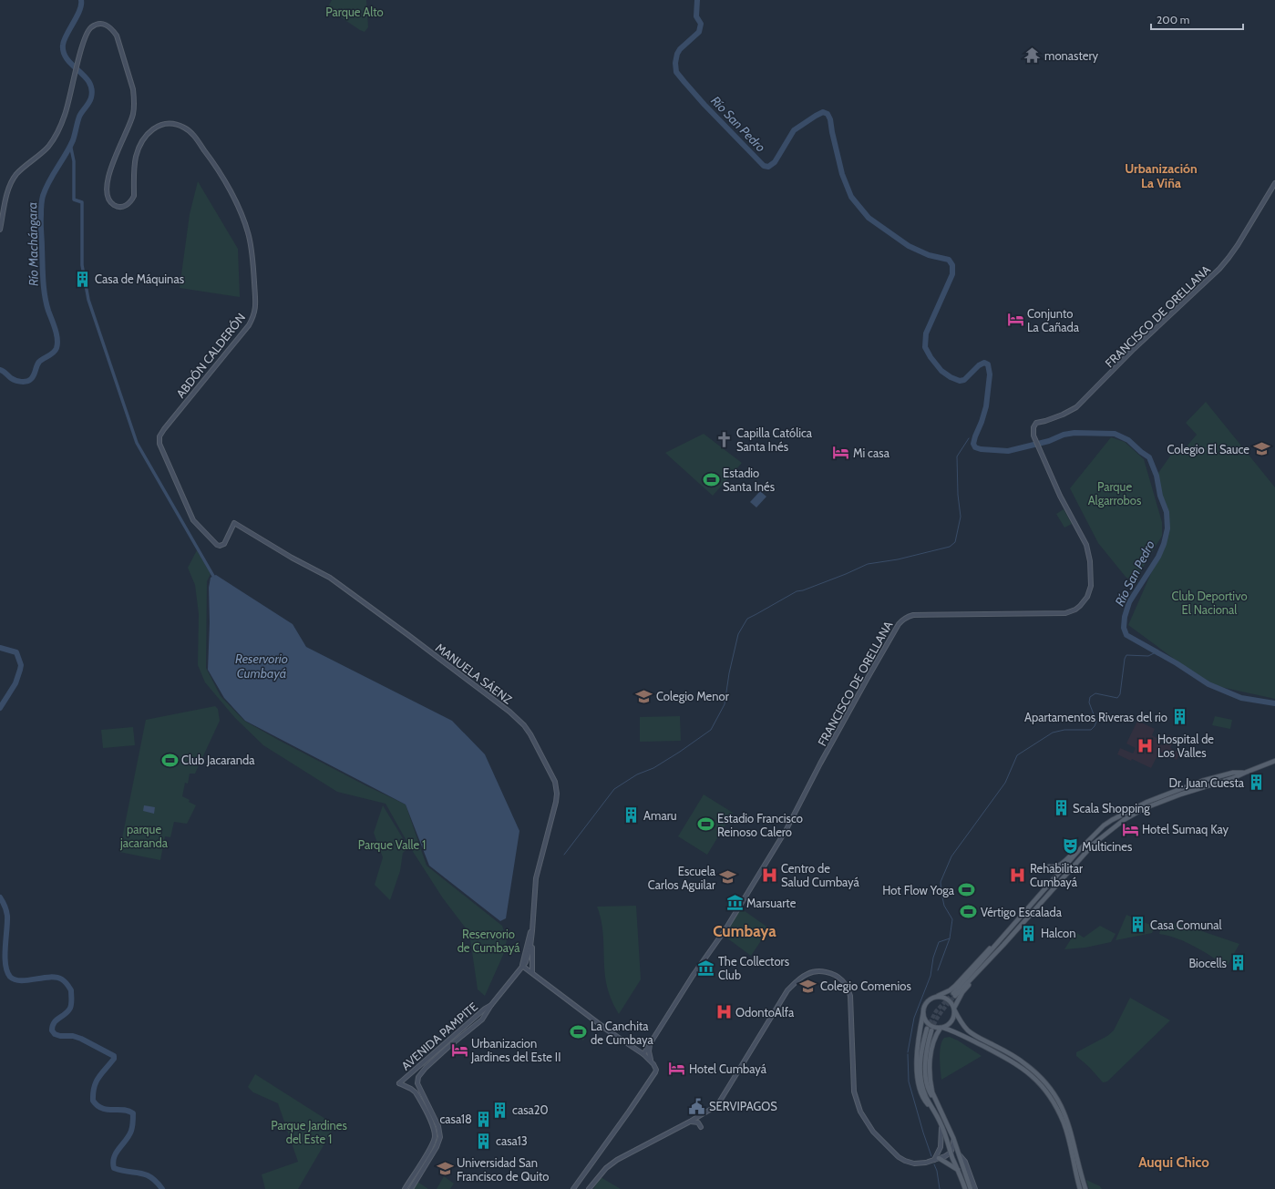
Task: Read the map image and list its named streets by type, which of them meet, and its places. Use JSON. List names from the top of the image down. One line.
{"streets":{"street":["FRANCISCO DE ORELLANA","ABDÓN CALDERÓN","MANUELA SÁENZ","AVENIDA PAMPITE"]},"crossings":[["ABDÓN CALDERÓN","MANUELA SÁENZ"],["MANUELA SÁENZ","AVENIDA PAMPITE"]],"districts":["Urbanización La Viña","Cumbaya","Auqui Chico"],"water":["Río San Pedro","Río Machángara","Reservorio Cumbayá"],"parks":["Parque Alto","Parque Algarrobos","Club Deportivo El Nacional","parque jacaranda","Parque Valle 1","Reservorio de Cumbayá","Parque Jardines del Este 1"],"places":{"temple":["monastery"],"building":["Casa de Máquinas","Apartamentos Riveras del rio","Dr. Juan Cuesta","Scala Shopping","Amaru","Casa Comunal","Halcon","Biocells","casa20","casa18","casa13"],"hotel":["Conjunto La Cañada","Mi casa","Hotel Sumaq Kay","Urbanizacion Jardines del Este II","Hotel Cumbayá"],"church":["Capilla Católica Santa Inés"],"school or university":["Colegio El Sauce","Colegio Menor","Escuela Carlos Aguilar","Colegio Comenios","Universidad San Francisco de Quito"],"sports":["Estadio Santa Inés","Club Jacaranda","Estadio Francisco Reinoso Calero","Hot Flow Yoga","Vértigo Escalada","La Canchita de Cumbaya"],"hospital":["Hospital de Los Valles","Centro de Salud Cumbayá","Rehabilitar Cumbayá","OdontoAlfa"],"theatre":["Multicines"],"museum":["Marsuarte","The Collectors Club"],"public building":["SERVIPAGOS"]},"scale_bar":"200 m"}
